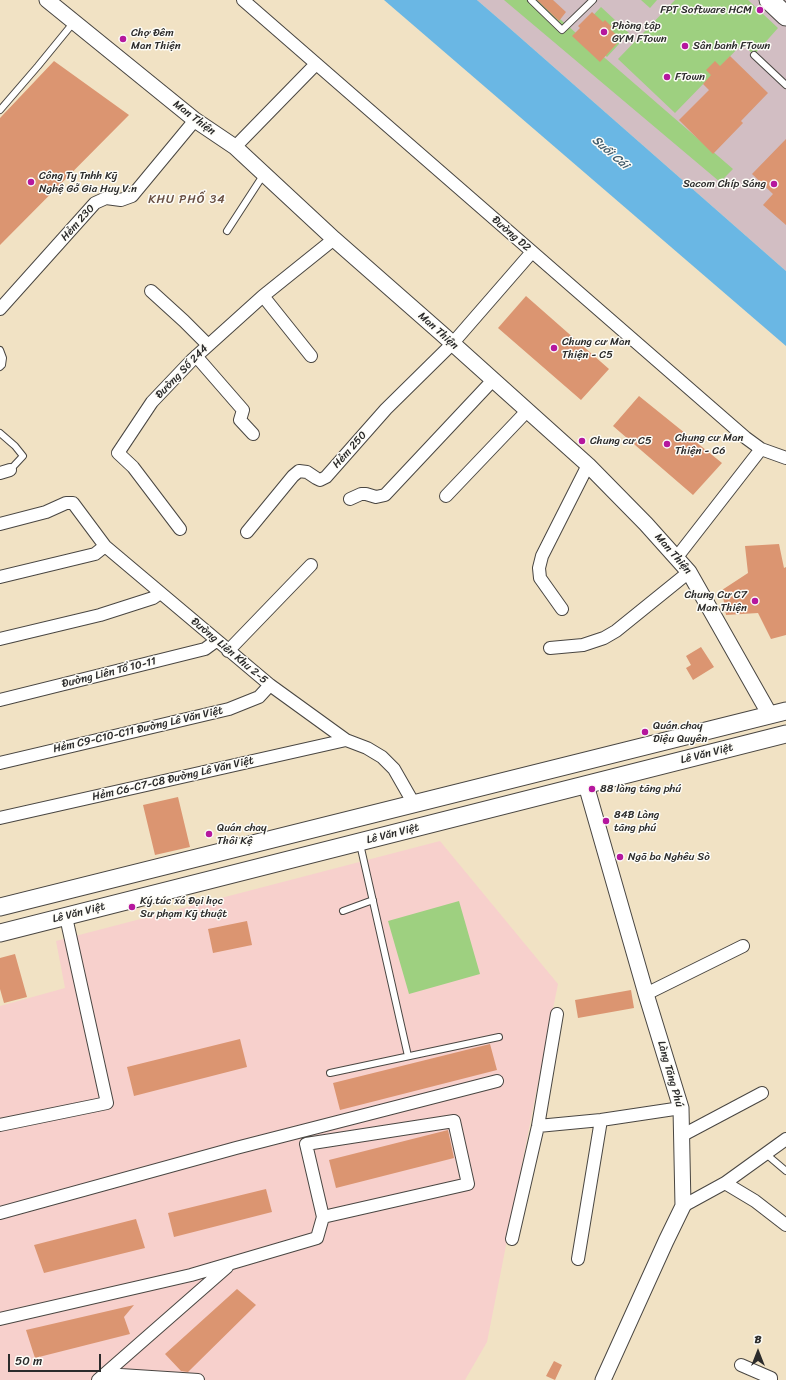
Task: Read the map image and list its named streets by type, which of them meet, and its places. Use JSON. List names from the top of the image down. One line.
{"streets":{"main road":["Lê Văn Việt"],"street":["Man Thiện","Hẻm 230","Đường D2","Đường Số 244","Hẻm 250","Đường Liên Khu 2-5","Đường Liên Tổ 10-11","Hẻm C9-C10-C11 Đường Lê Văn Việt","Hẻm C6-C7-C8 Đường Lê Văn Việt","Làng Tăng Phú"]},"crossings":[["Man Thiện","Hẻm 230"],["Man Thiện","Đường Số 244"],["Man Thiện","Hẻm 250"],["Man Thiện","Lê Văn Việt"],["Đường Liên Khu 2-5","Đường Liên Tổ 10-11"],["Đường Liên Khu 2-5","Hẻm C9-C10-C11 Đường Lê Văn Việt"],["Đường Liên Khu 2-5","Lê Văn Việt"],["Đường Liên Khu 2-5","Hẻm C6-C7-C8 Đường Lê Văn Việt"],["Lê Văn Việt","Làng Tăng Phú"]],"districts":["KHU PHỐ 34"],"water":["Suối Cái"],"places":["FPT Software HCM","Phòng tập GYM FTown","Chợ Đêm Man Thiện","Sân banh FTown","FTown","Công Ty Tnhh Kỹ Nghệ Gỗ Gia Huy V.n","Sacom Chíp Sáng","Chung cư Man Thiện - C5","Chung cư C5","Chung cư Man Thiện - C6","Chung Cư C7 Man Thiện","Quán chay Diệu Quyên","88 làng tăng phú","84B Làng tăng phú","Quán chay Thôi Kệ","Ngã ba Nghêu Sò","Ký túc xá Đại học Sư phạm Kỹ thuật"],"scale_bar":"50 m","north":"top"}
